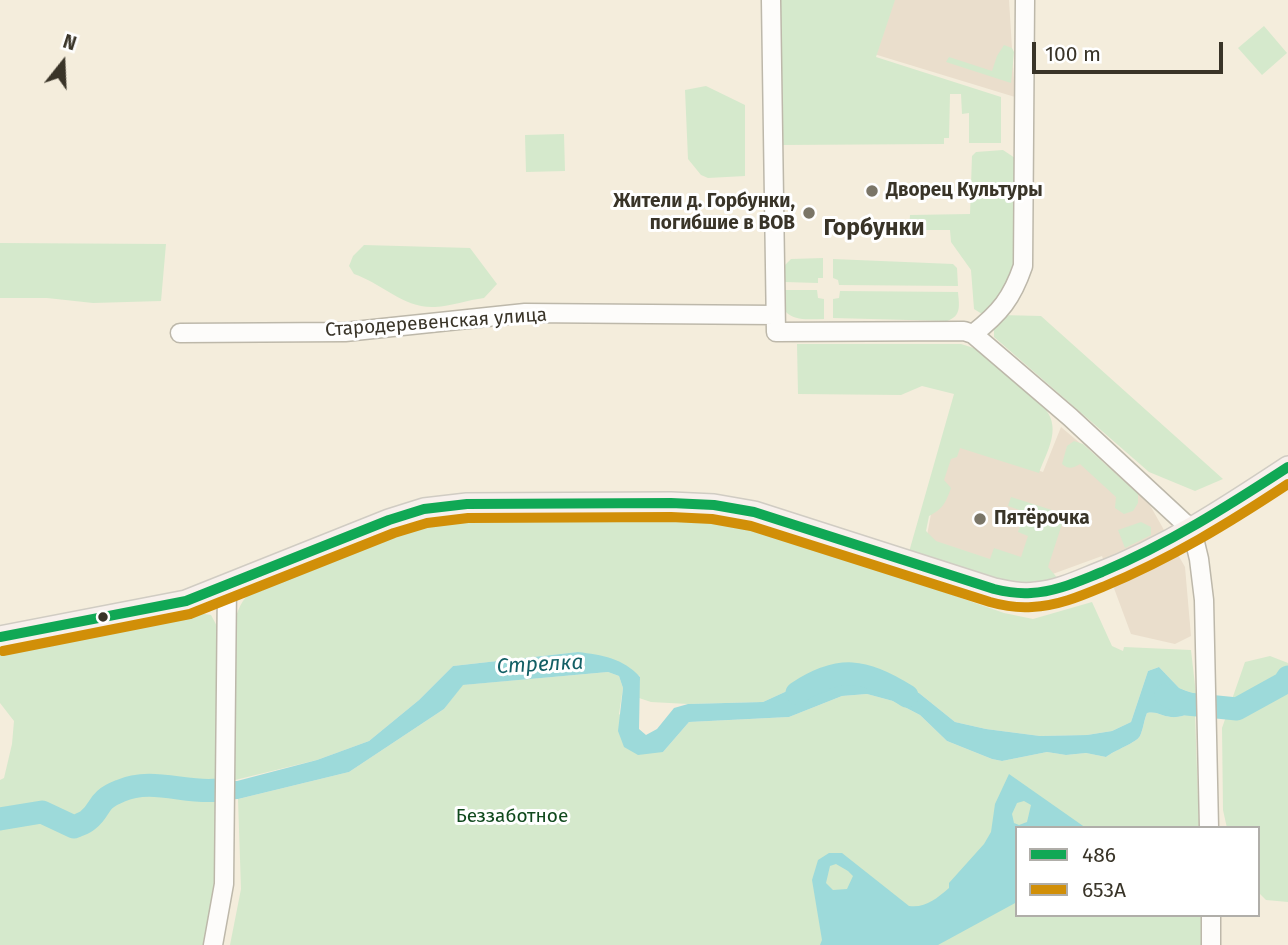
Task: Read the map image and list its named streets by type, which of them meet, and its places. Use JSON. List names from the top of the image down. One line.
{"streets":{"street":["Стародеревенская улица"]},"districts":["Горбунки"],"water":["Стрелка"],"parks":["Беззаботное"],"places":["Дворец Культуры","Жители д. Горбунки, погибшие в ВОВ","Пятёрочка"],"lines":["transit line 486","transit line 653А"],"legend":["486","653А"],"scale_bar":"100 m","north":"top"}
